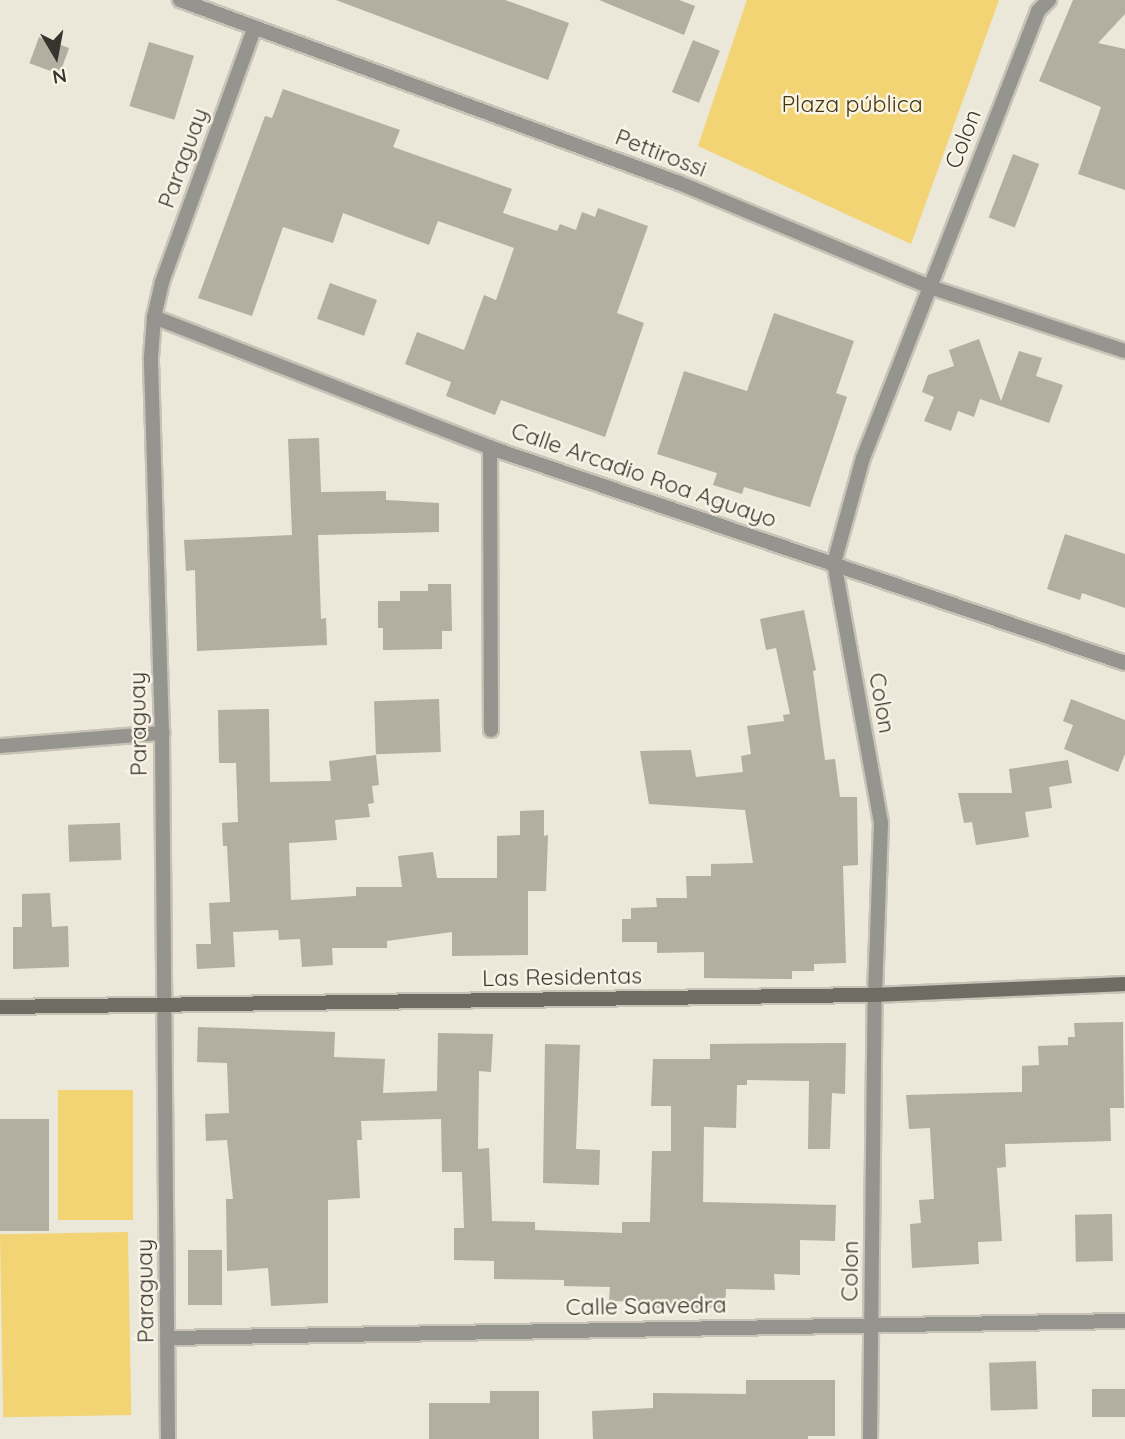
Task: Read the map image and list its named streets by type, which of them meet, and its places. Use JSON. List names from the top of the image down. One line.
{"streets":{"main road":["Las Residentas"],"street":["Colon","Pettirossi","Paraguay","Calle Arcadio Roa Aguayo","Calle Saavedra"]},"crossings":[["Colon","Pettirossi"],["Colon","Calle Arcadio Roa Aguayo"],["Colon","Las Residentas"],["Colon","Calle Saavedra"],["Pettirossi","Paraguay"],["Paraguay","Calle Arcadio Roa Aguayo"],["Paraguay","Las Residentas"],["Paraguay","Calle Saavedra"]],"parks":["Plaza pública"],"north":"bottom"}
